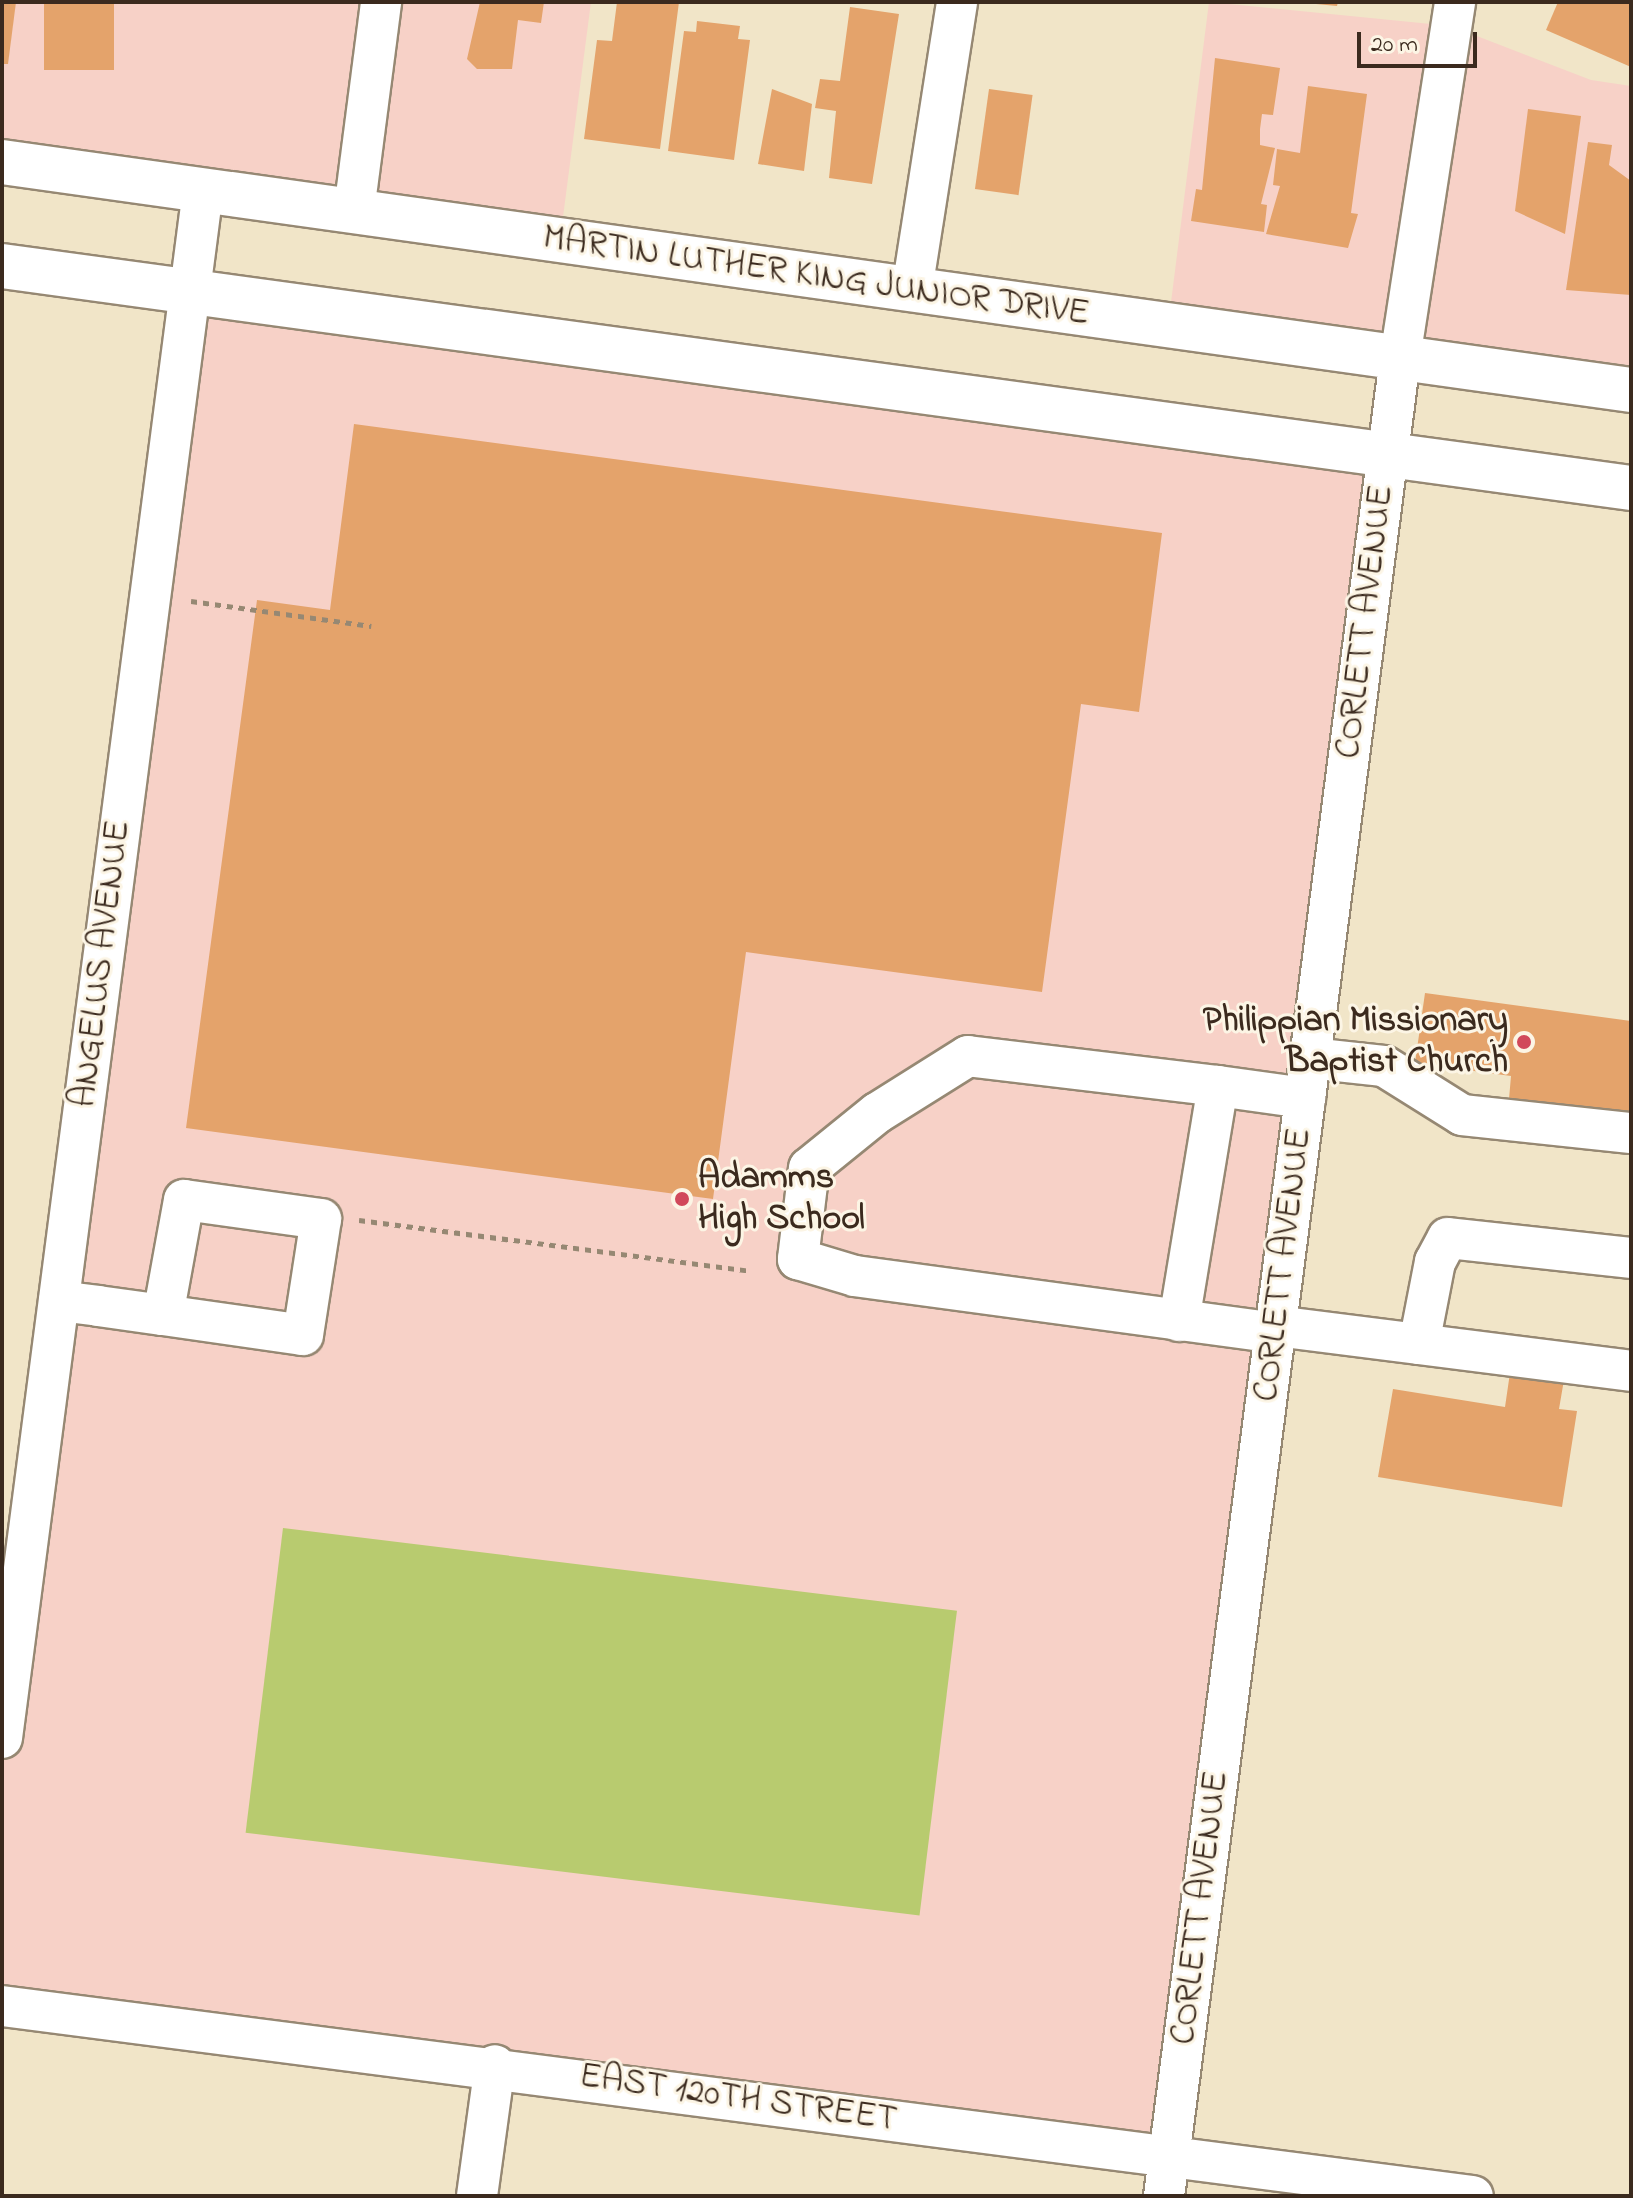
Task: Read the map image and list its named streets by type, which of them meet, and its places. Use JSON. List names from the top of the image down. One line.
{"streets":{"main road":["MARTIN LUTHER KING JUNIOR DRIVE"],"street":["CORLETT AVENUE","ANGELUS AVENUE","EAST 120TH STREET"]},"crossings":[["MARTIN LUTHER KING JUNIOR DRIVE","CORLETT AVENUE"],["MARTIN LUTHER KING JUNIOR DRIVE","ANGELUS AVENUE"],["CORLETT AVENUE","EAST 120TH STREET"]],"places":["Philippian Missionary Baptist Church","Adamms High School"],"scale_bar":"20 m"}
